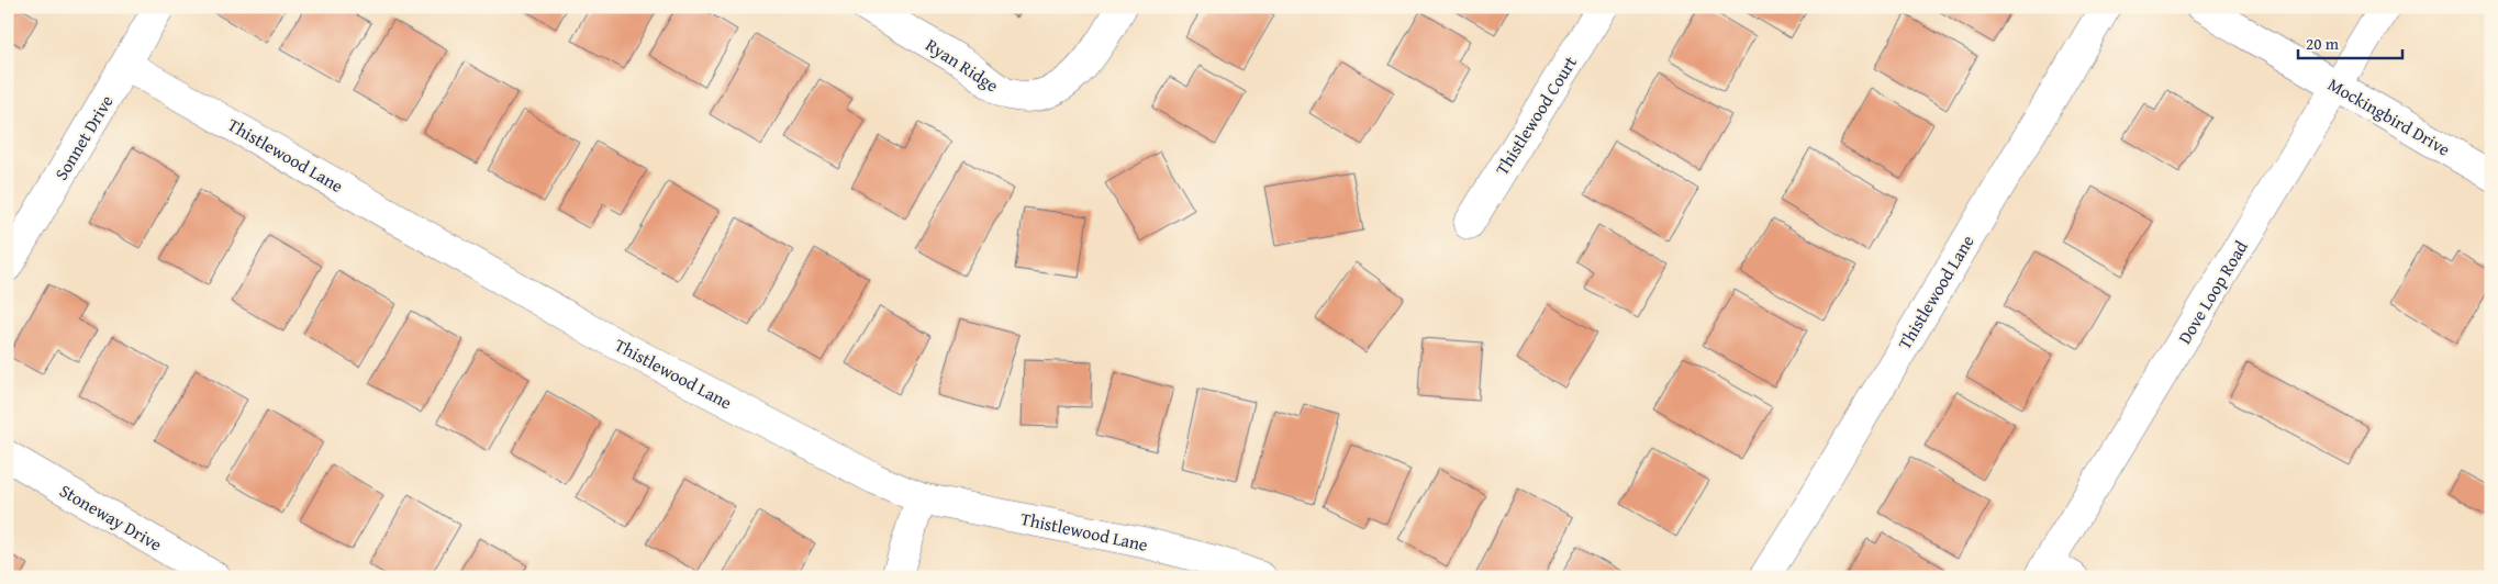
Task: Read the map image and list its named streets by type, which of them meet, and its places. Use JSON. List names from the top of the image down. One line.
{"streets":{"street":["Ryan Ridge","Thistlewood Court","Mockingbird Drive","Sonnet Drive","Thistlewood Lane","Dove Loop Road","Stoneway Drive"]},"crossings":[["Mockingbird Drive","Dove Loop Road"],["Sonnet Drive","Thistlewood Lane"]],"scale_bar":"20 m"}
